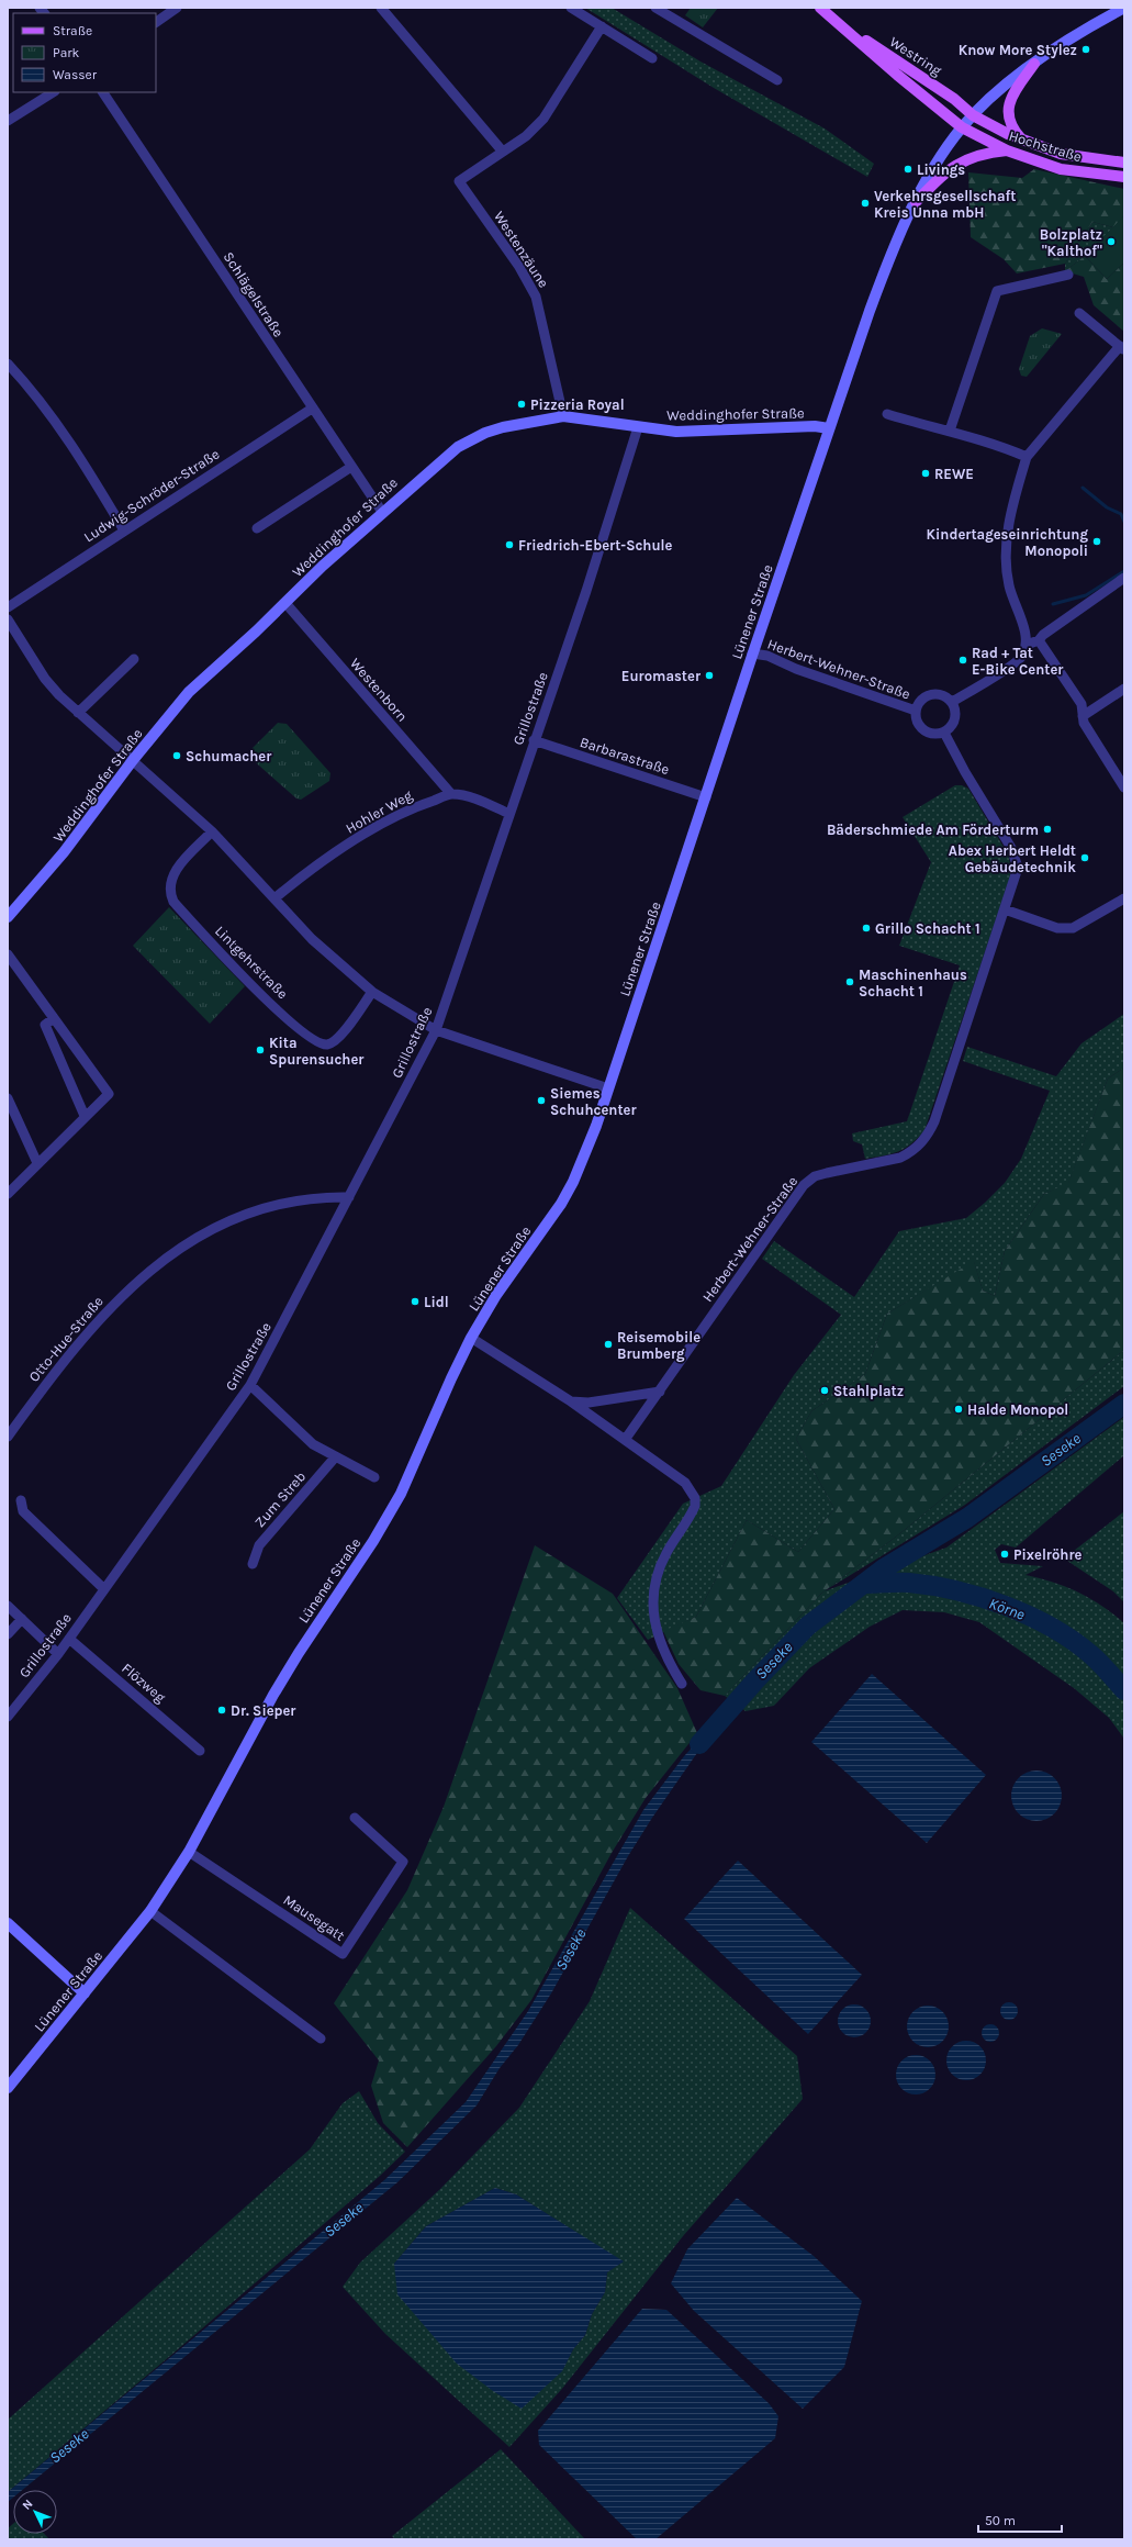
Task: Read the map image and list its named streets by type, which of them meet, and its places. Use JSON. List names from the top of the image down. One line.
{"streets":{"main road":["Westring","Hochstraße","Weddinghofer Straße","Lünener Straße"],"street":["Westenzäune","Schlägelstraße","Ludwig-Schröder-Straße","Herbert-Wehner-Straße","Westenborn","Grillostraße","Barbarastraße","Hohler Weg","Lintgehrstraße","Otto-Hue-Straße","Zum Streb","Flözweg","Mausegatt"]},"crossings":[["Westring","Hochstraße"],["Westring","Lünener Straße"],["Hochstraße","Lünener Straße"],["Westenzäune","Weddinghofer Straße"],["Schlägelstraße","Weddinghofer Straße"],["Schlägelstraße","Ludwig-Schröder-Straße"],["Weddinghofer Straße","Lünener Straße"],["Weddinghofer Straße","Westenborn"],["Weddinghofer Straße","Grillostraße"],["Lünener Straße","Herbert-Wehner-Straße"],["Lünener Straße","Barbarastraße"],["Lünener Straße","Mausegatt"],["Westenborn","Hohler Weg"],["Grillostraße","Barbarastraße"],["Grillostraße","Otto-Hue-Straße"],["Grillostraße","Flözweg"]],"water":["Seseke","Körne"],"places":["Know More Stylez","Livings","Verkehrsgesellschaft Kreis Unna mbH","Bolzplatz \"Kalthof\"","Pizzeria Royal","REWE","Kindertageseinrichtung Monopoli","Friedrich-Ebert-Schule","Rad + Tat E-Bike Center","Euromaster","Schumacher","Bäderschmiede Am Förderturm","Abex Herbert Heldt Gebäudetechnik","Grillo Schacht 1","Maschinenhaus Schacht 1","Kita Spurensucher","Siemes Schuhcenter","Lidl","Reisemobile Brumberg","Stahlplatz","Halde Monopol","Pixelröhre","Dr. Sieper"],"legend":["Straße","Park","Wasser"],"scale_bar":"50 m","north":"top left"}
